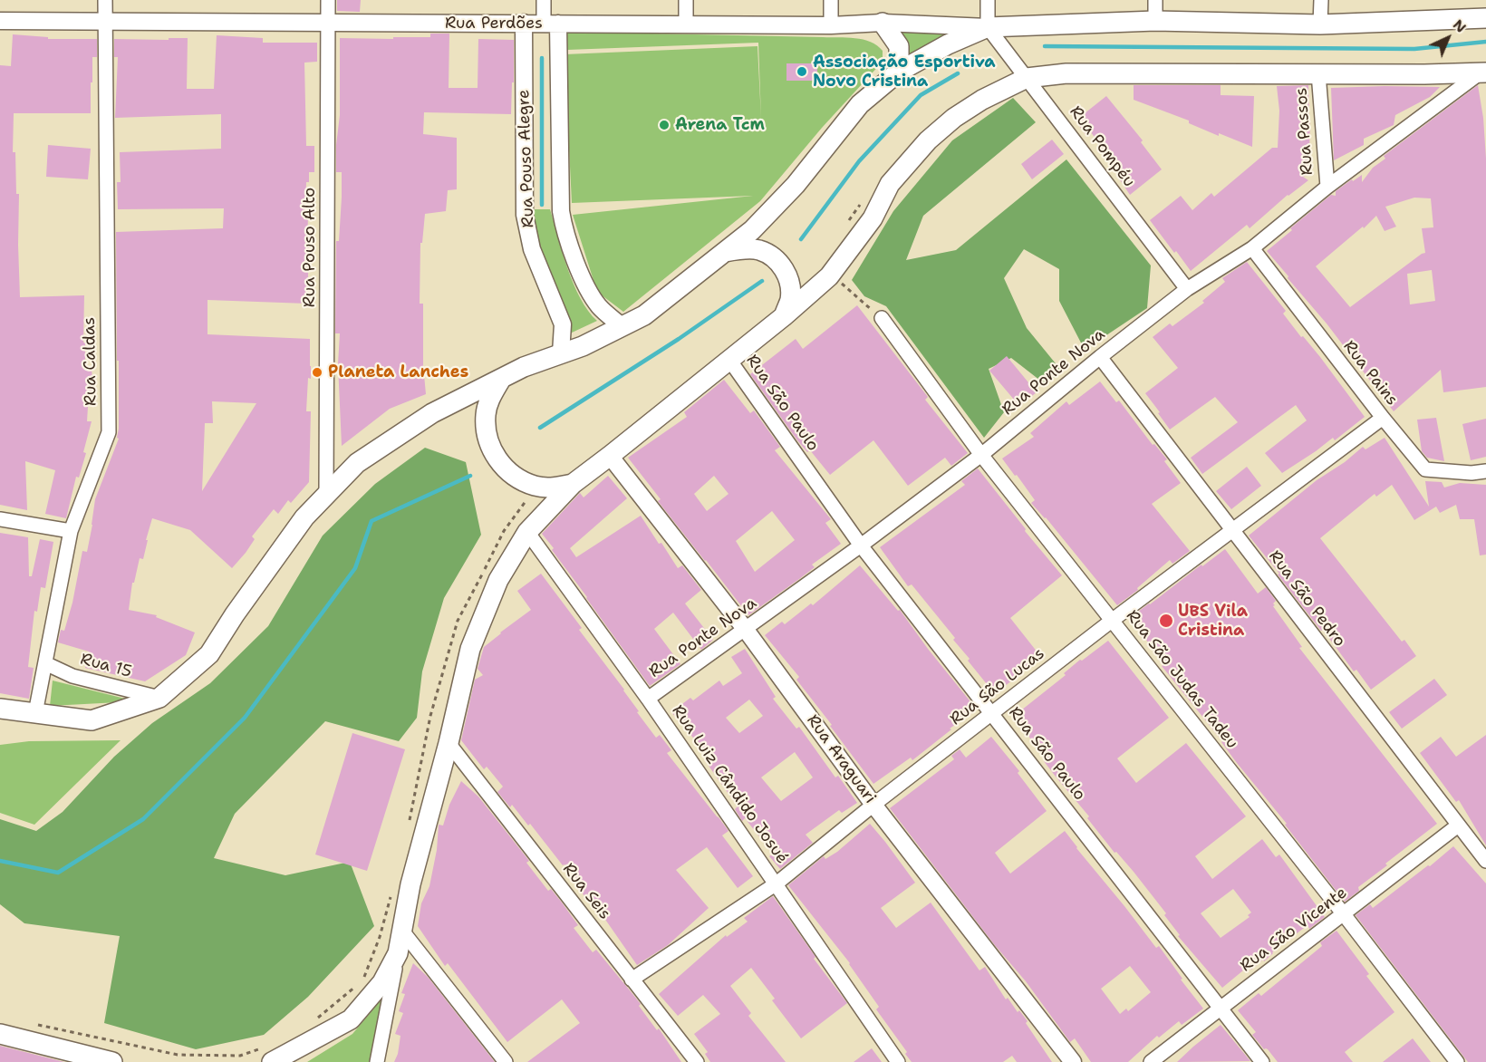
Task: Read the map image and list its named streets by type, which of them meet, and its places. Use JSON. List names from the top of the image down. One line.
{"streets":{"street":["Rua Perdões","Rua Passos","Rua Pompéu","Rua Pouso Alegre","Rua Pouso Alto","Rua Caldas","Rua Ponte Nova","Rua Pains","Rua São Paulo","Rua São Pedro","Rua 15","Rua São Judas Tadeu","Rua São Lucas","Rua Araguari","Rua Luiz Cândido Josué","Rua Seis","Rua São Vicente"]},"crossings":[["Rua Perdões","Rua Pompéu"],["Rua Perdões","Rua Pouso Alegre"],["Rua Perdões","Rua Pouso Alto"],["Rua Perdões","Rua Caldas"],["Rua Passos","Rua Ponte Nova"],["Rua Pompéu","Rua Ponte Nova"],["Rua Caldas","Rua 15"],["Rua Ponte Nova","Rua Pains"],["Rua Ponte Nova","Rua São Paulo"],["Rua Ponte Nova","Rua São Pedro"],["Rua Ponte Nova","Rua São Judas Tadeu"],["Rua Ponte Nova","Rua Araguari"],["Rua Ponte Nova","Rua Luiz Cândido Josué"],["Rua Pains","Rua São Lucas"],["Rua São Paulo","Rua São Lucas"],["Rua São Paulo","Rua São Vicente"],["Rua São Pedro","Rua São Lucas"],["Rua São Pedro","Rua São Vicente"],["Rua São Judas Tadeu","Rua São Lucas"],["Rua São Judas Tadeu","Rua São Vicente"],["Rua São Lucas","Rua Araguari"],["Rua São Lucas","Rua Luiz Cândido Josué"],["Rua São Lucas","Rua Seis"]],"places":["Associação Esportiva Novo Cristina","Arena Tcm","Planeta Lanches","UBS Vila Cristina"],"north":"top right"}
